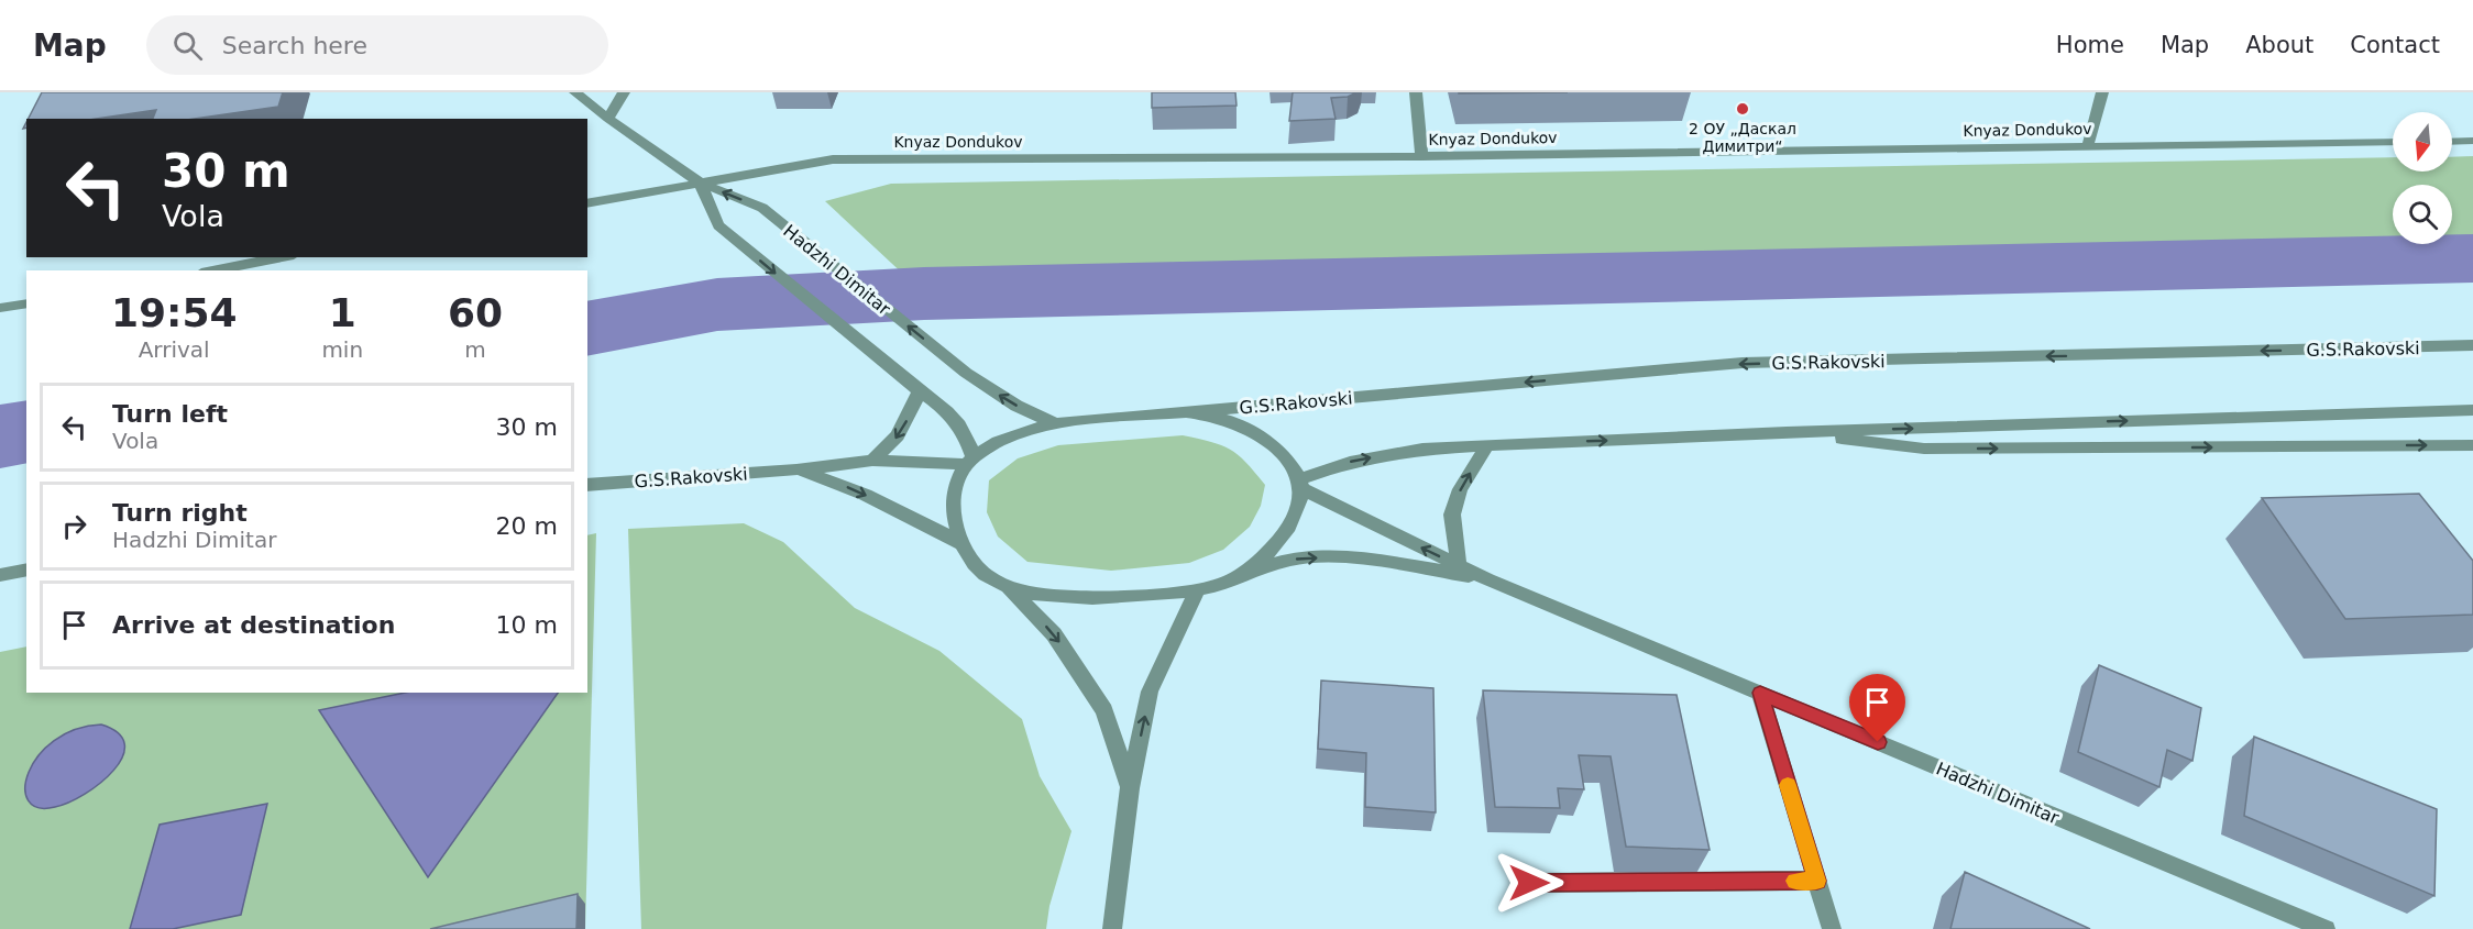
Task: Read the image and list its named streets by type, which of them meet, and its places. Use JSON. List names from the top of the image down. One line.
{"streets":{"street":["Knyaz Dondukov","Hadzhi Dimitar","G.S.Rakovski"]},"crossings":[["Knyaz Dondukov","Hadzhi Dimitar"]],"places":["2 ОУ „Даскал Димитри“"],"north":"bottom","page":{"header":"Map","search":"Search here","nav":["Home","Map","About","Contact"],"turn":["30 m","Vola"],"eta":["19:54","Arrival","1","min","60","m"],"list":[{"name":"Turn left","note":"Vola","value":"30 m"},{"name":"Turn right","note":"Hadzhi Dimitar","value":"20 m"},{"name":"Arrive at destination","value":"10 m"}]}}
